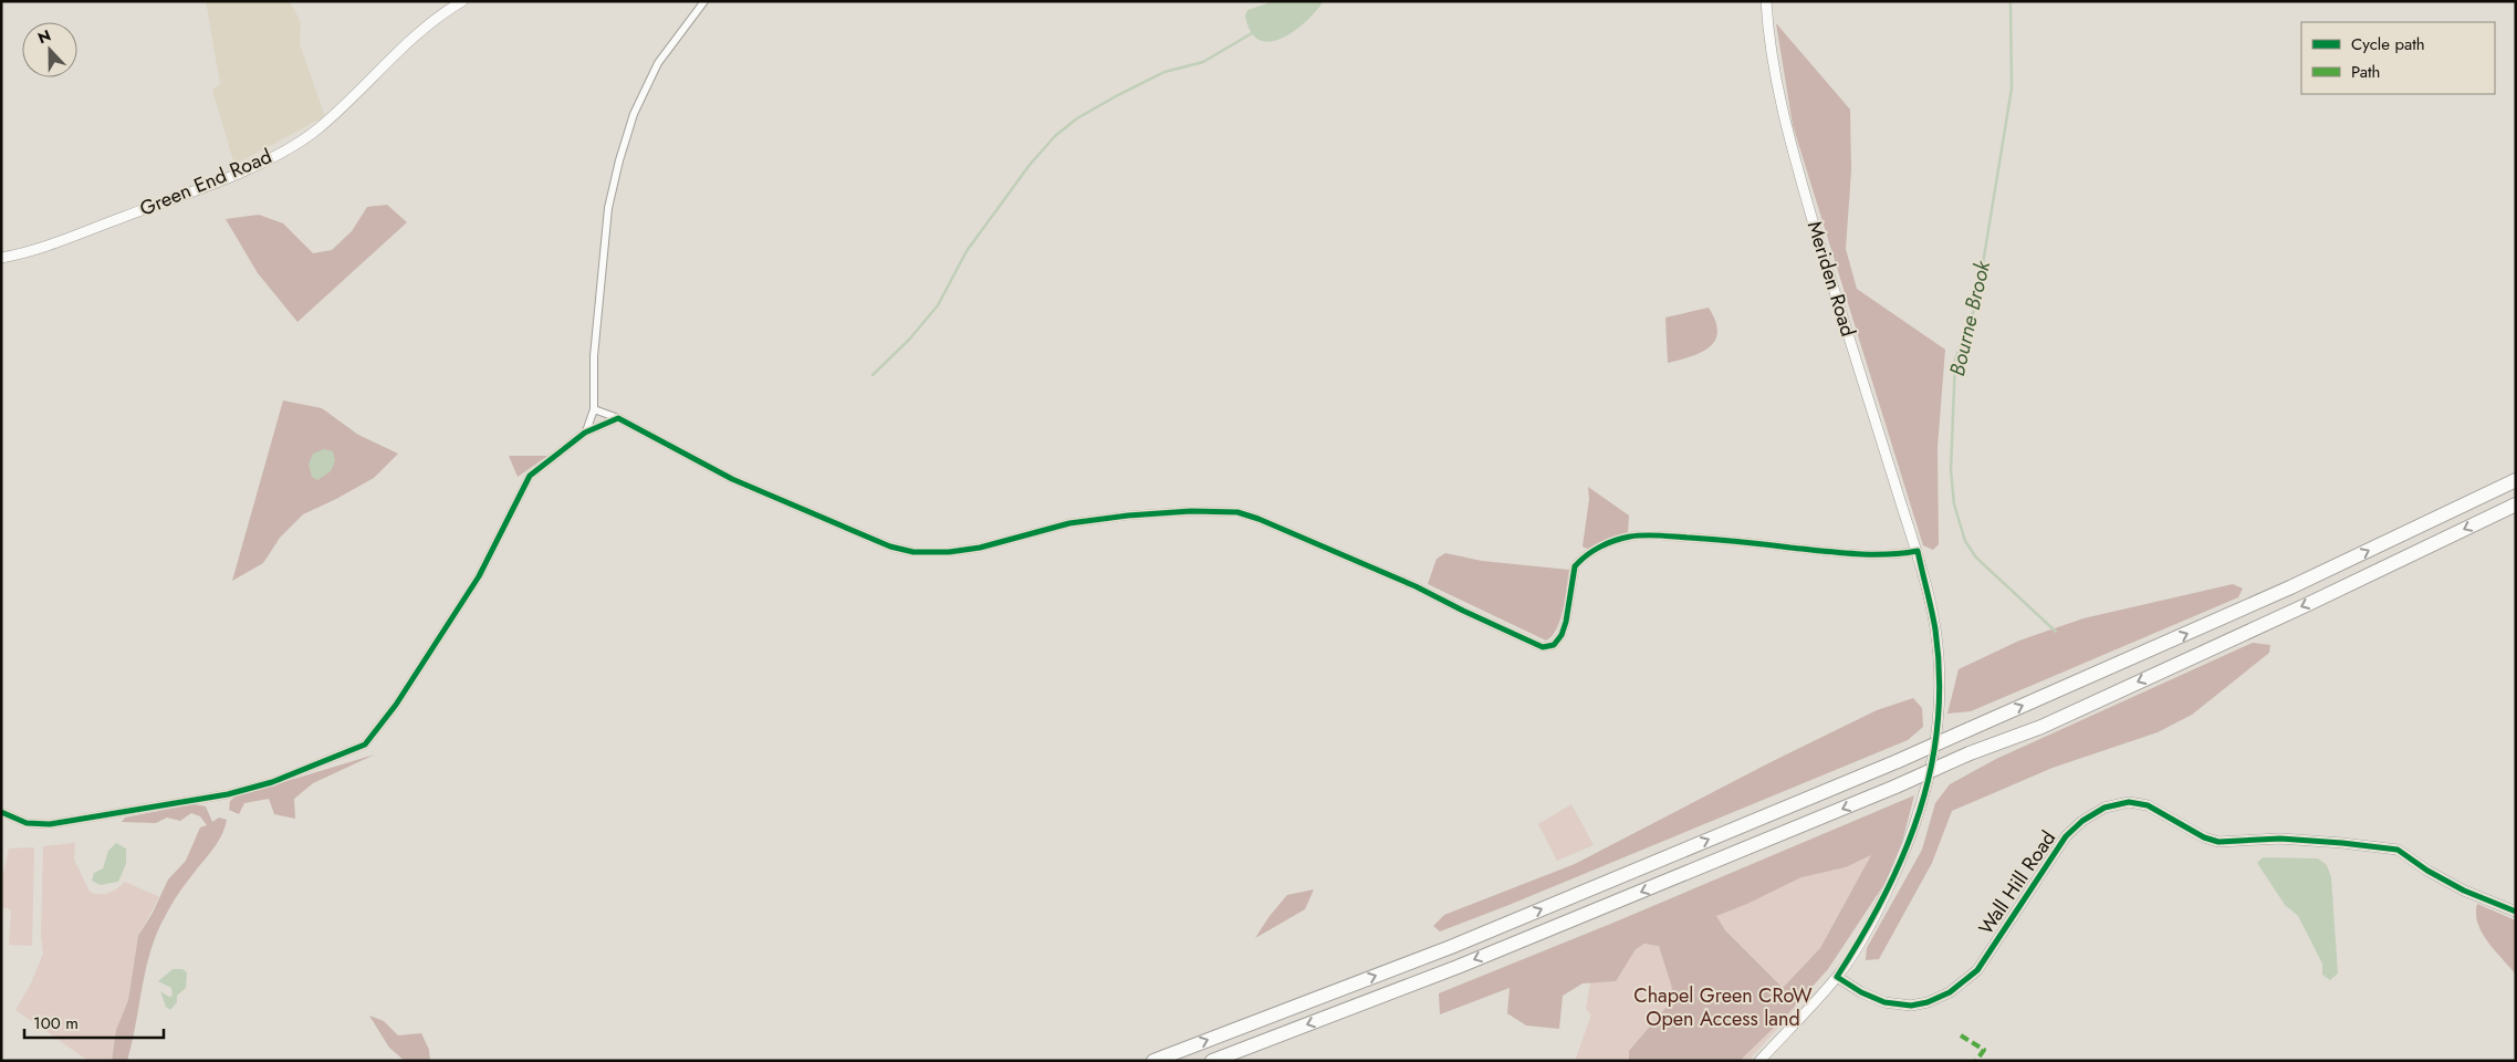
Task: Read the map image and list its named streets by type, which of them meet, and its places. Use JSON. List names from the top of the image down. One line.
{"streets":{"street":["Green End Road","Meriden Road","Wall Hill Road"]},"crossings":[["Meriden Road","Wall Hill Road"]],"water":["Bourne Brook"],"parks":["Chapel Green CRoW Open Access land"],"legend":["Cycle path","Path"],"scale_bar":"100 m","north":"top"}
